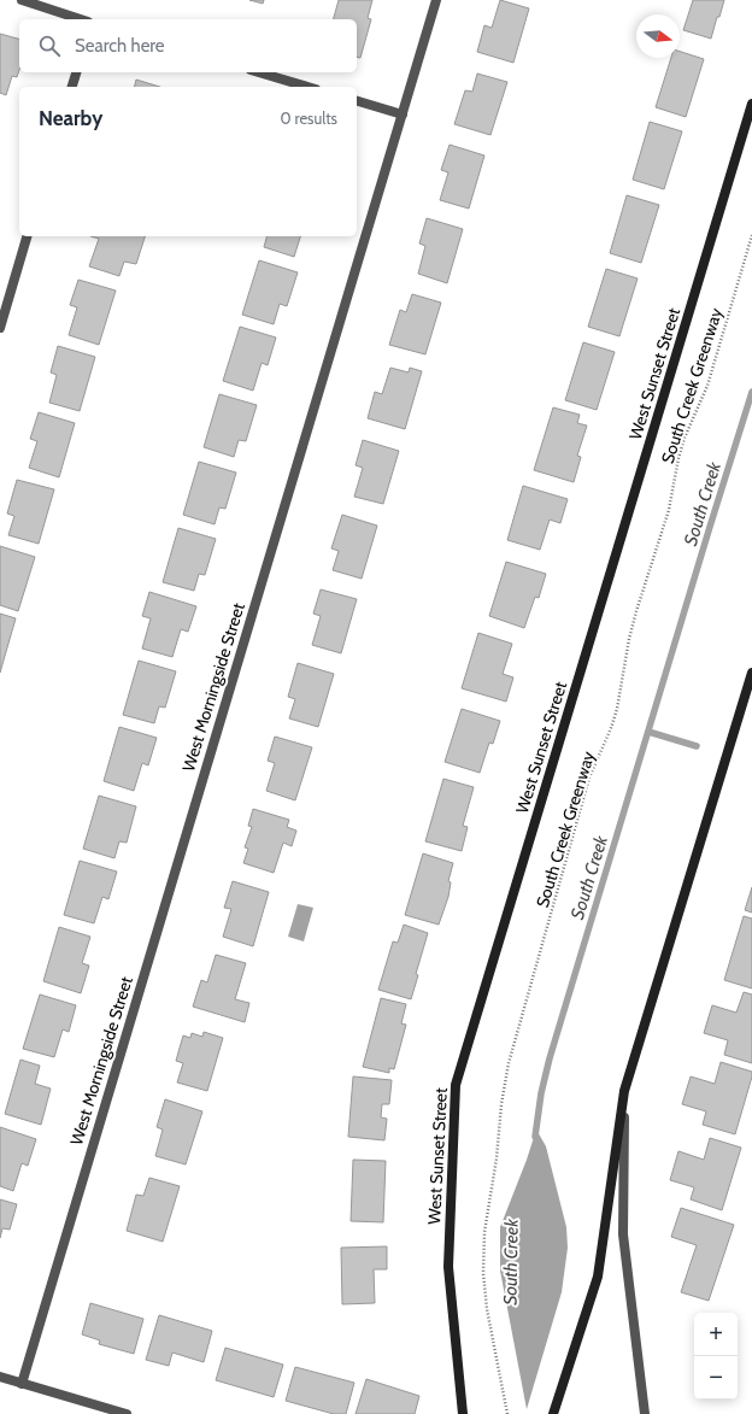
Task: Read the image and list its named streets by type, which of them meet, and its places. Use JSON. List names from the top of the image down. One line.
{"streets":{"main road":["West Sunset Street"],"street":["West Morningside Street"],"path":["South Creek Greenway"]},"water":["South Creek"],"north":"right","page":{"search":"Search here","heading":["Nearby","0 results"],"map_buttons":["+","−"]}}
